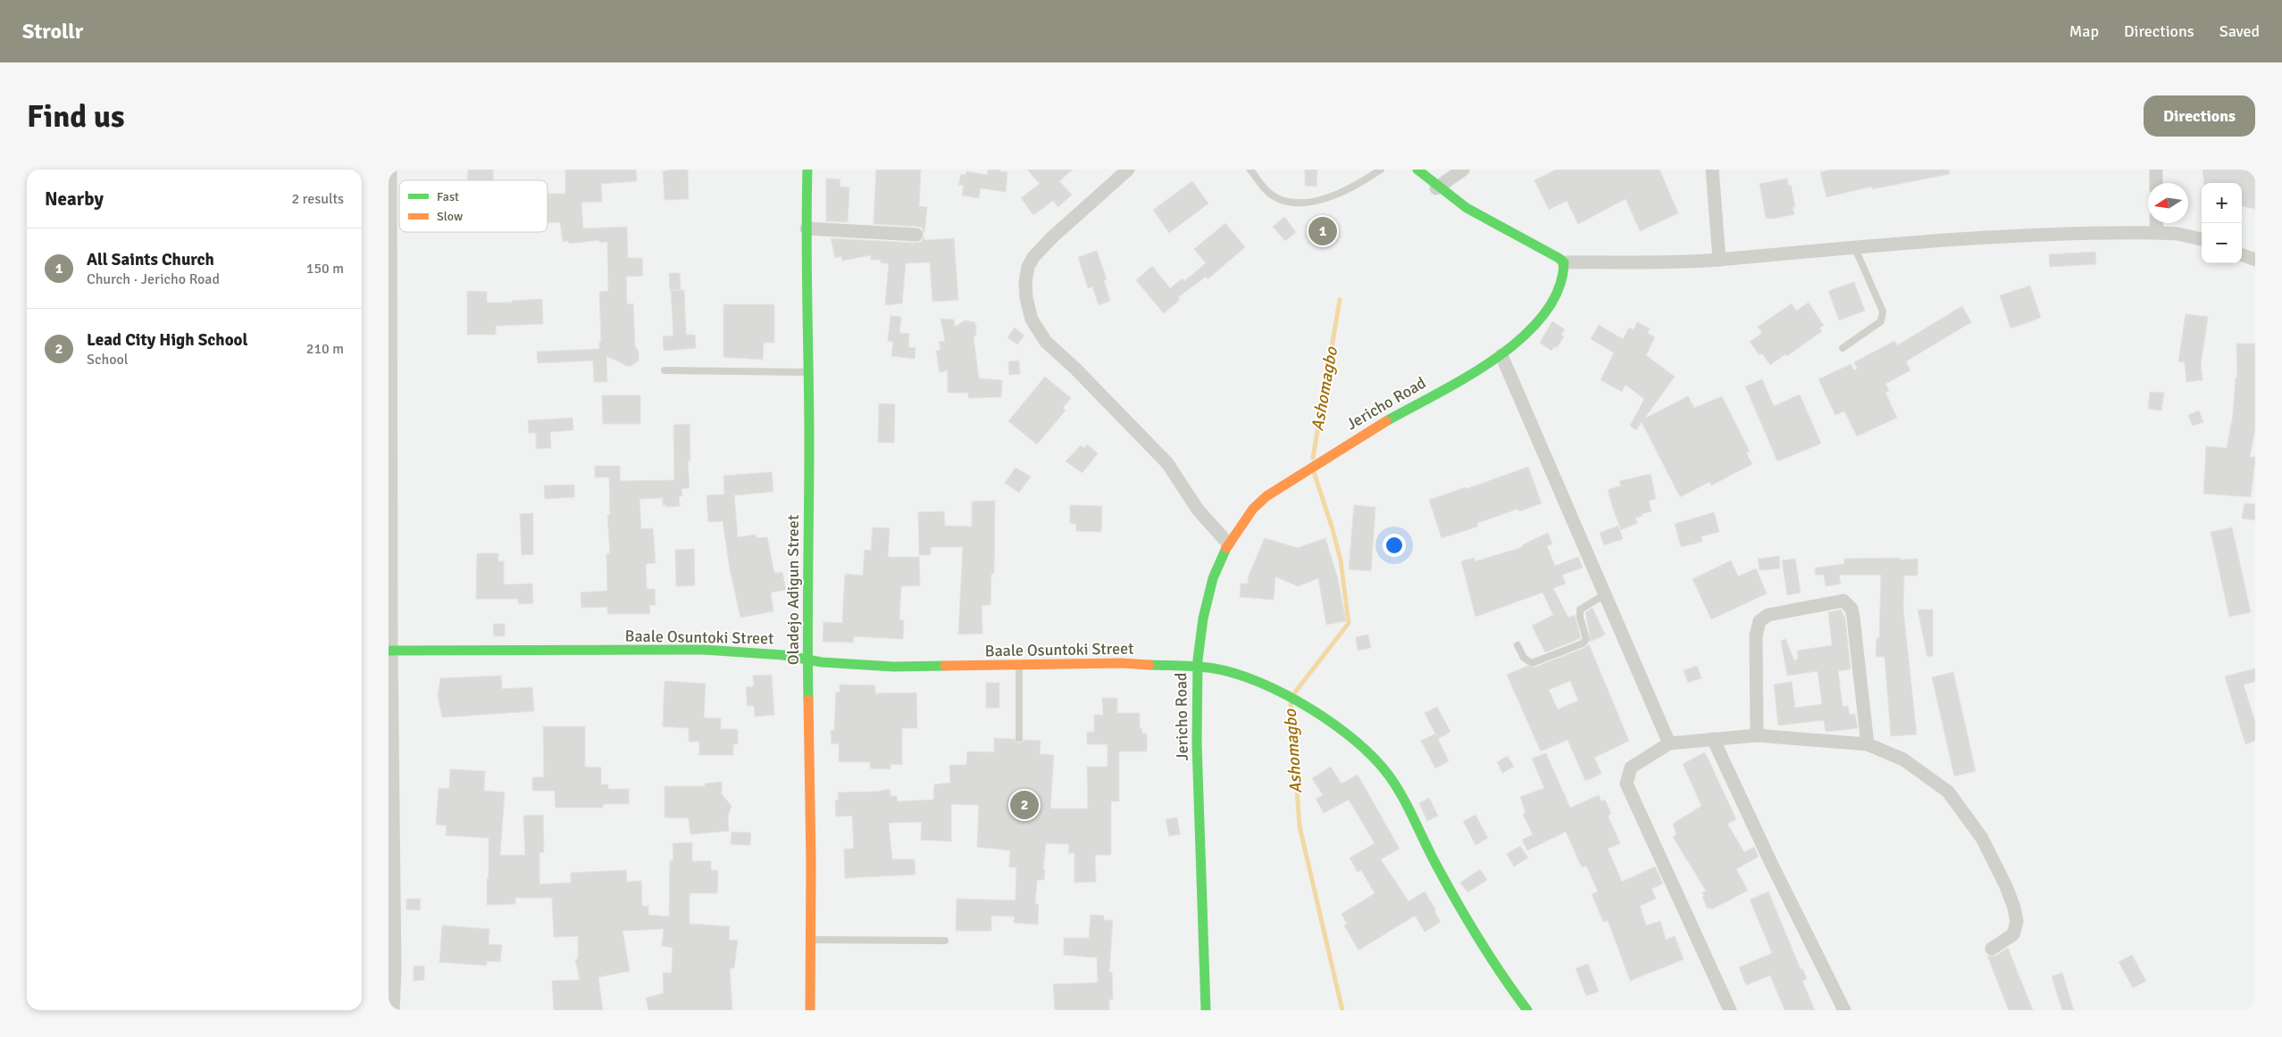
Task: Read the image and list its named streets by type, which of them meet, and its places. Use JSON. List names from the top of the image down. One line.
{"streets":{"street":["Jericho Road","Oladejo Adigun Street","Baale Osuntoki Street"]},"crossings":[["Jericho Road","Baale Osuntoki Street"],["Oladejo Adigun Street","Baale Osuntoki Street"]],"water":["Ashomagbo"],"legend":["Fast","Slow"],"north":"left","page":{"header":"Strollr","nav":["Map","Directions","Saved"],"buttons":"Directions","title":"Find us","heading":["Nearby","2 results"],"map_buttons":["+","−"],"pins":["1","2"],"list":[{"mark":"1","name":"All Saints Church","note":"Church · Jericho Road","value":"150 m"},{"mark":"2","name":"Lead City High School","note":"School","value":"210 m"}]}}
